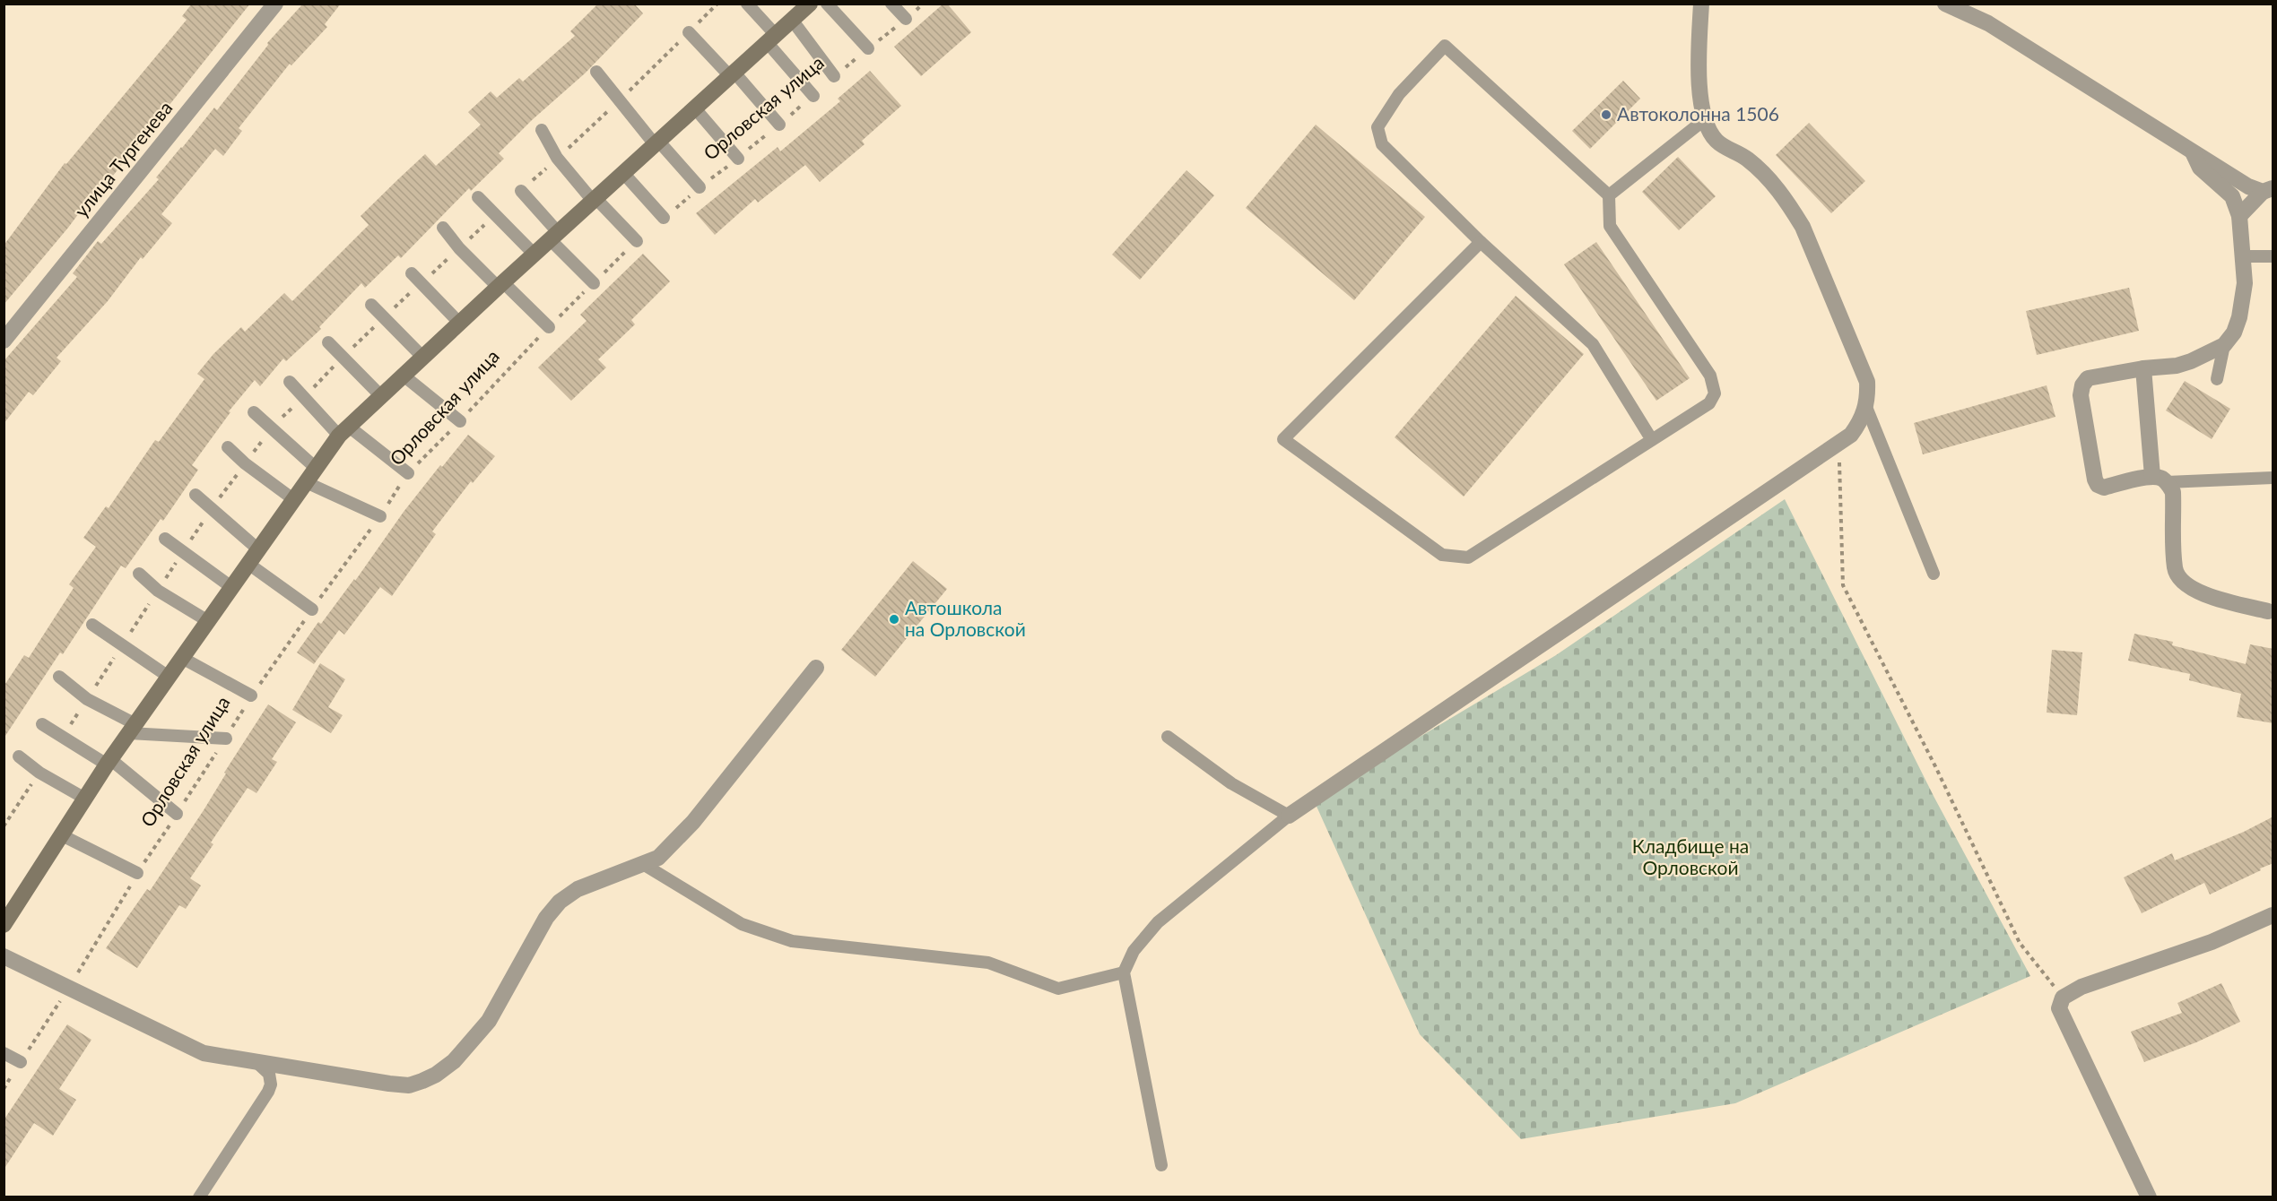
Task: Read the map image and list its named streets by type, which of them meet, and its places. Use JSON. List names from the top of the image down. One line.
{"streets":{"street":["улица Тургенева"],"path":["Орловская улица"]},"parks":["Кладбище на Орловской"],"places":["Автоколонна 1506","Автошкола на Орловской"]}
